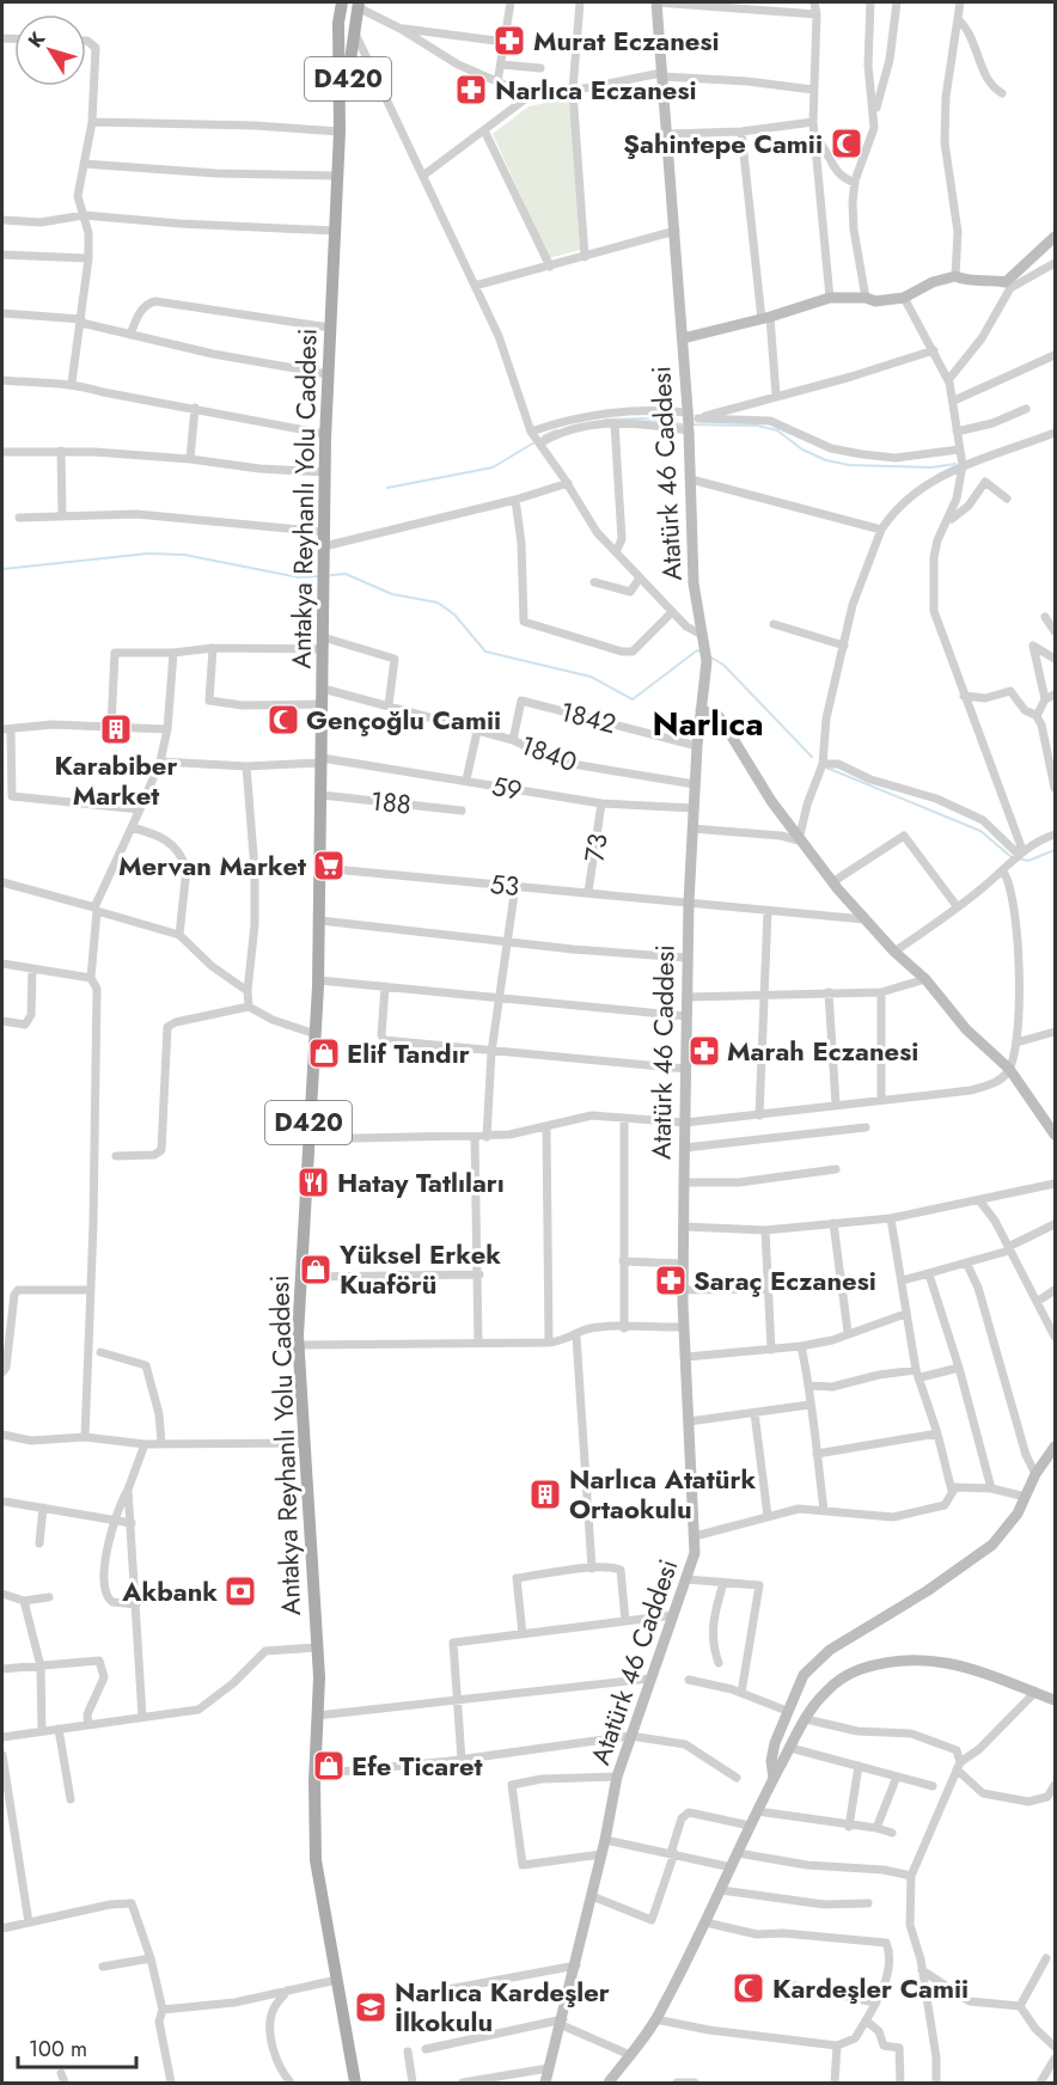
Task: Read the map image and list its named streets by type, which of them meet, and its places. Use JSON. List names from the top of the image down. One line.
{"streets":{"main road":["D420","Antakya Reyhanlı Yolu Caddesi"],"street":["Atatürk 46 Caddesi","1842","1840","59","188","73","53"]},"crossings":[["D420","Antakya Reyhanlı Yolu Caddesi"],["Atatürk 46 Caddesi","1842"],["Atatürk 46 Caddesi","1840"],["Atatürk 46 Caddesi","59"],["Atatürk 46 Caddesi","53"],["Antakya Reyhanlı Yolu Caddesi","1840"],["Antakya Reyhanlı Yolu Caddesi","59"],["Antakya Reyhanlı Yolu Caddesi","188"],["Antakya Reyhanlı Yolu Caddesi","53"],["1842","1840"],["59","73"],["73","53"]],"districts":["Narlıca"],"places":{"pharmacy":["Murat Eczanesi","Narlıca Eczanesi","Marah Eczanesi","Saraç Eczanesi"],"mosque":["Şahintepe Camii","Gençoğlu Camii","Kardeşler Camii"],"building":["Karabiber Market","Narlıca Atatürk Ortaokulu"],"supermarket":["Mervan Market"],"shop":["Elif Tandır","Yüksel Erkek Kuaförü","Efe Ticaret"],"restaurant":["Hatay Tatlıları"],"bank":["Akbank"],"school or university":["Narlıca Kardeşler İlkokulu"]},"scale_bar":"100 m","north":"top left"}
